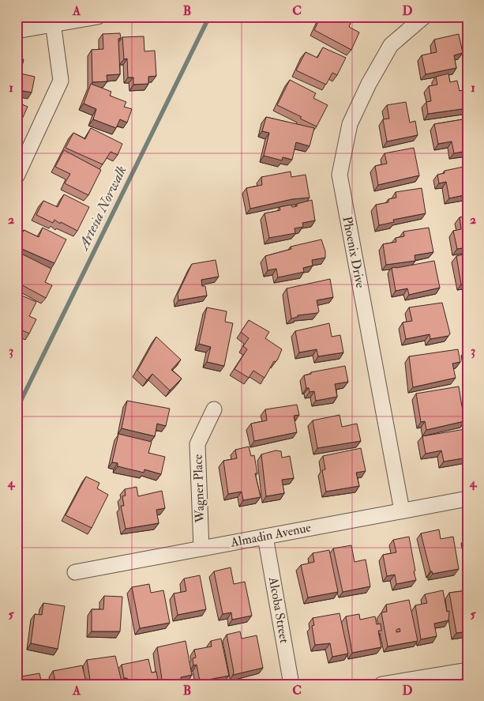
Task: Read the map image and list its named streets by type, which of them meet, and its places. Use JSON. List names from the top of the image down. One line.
{"streets":{"street":["Phoenix Drive","Wagner Place","Almadin Avenue","Alcoba Street"]},"crossings":[["Phoenix Drive","Almadin Avenue"],["Wagner Place","Almadin Avenue"],["Almadin Avenue","Alcoba Street"]],"water":["Artesia Norwalk"],"grid":{"columns":["A","B","C","D"],"rows":["1","2","3","4","5"]}}
